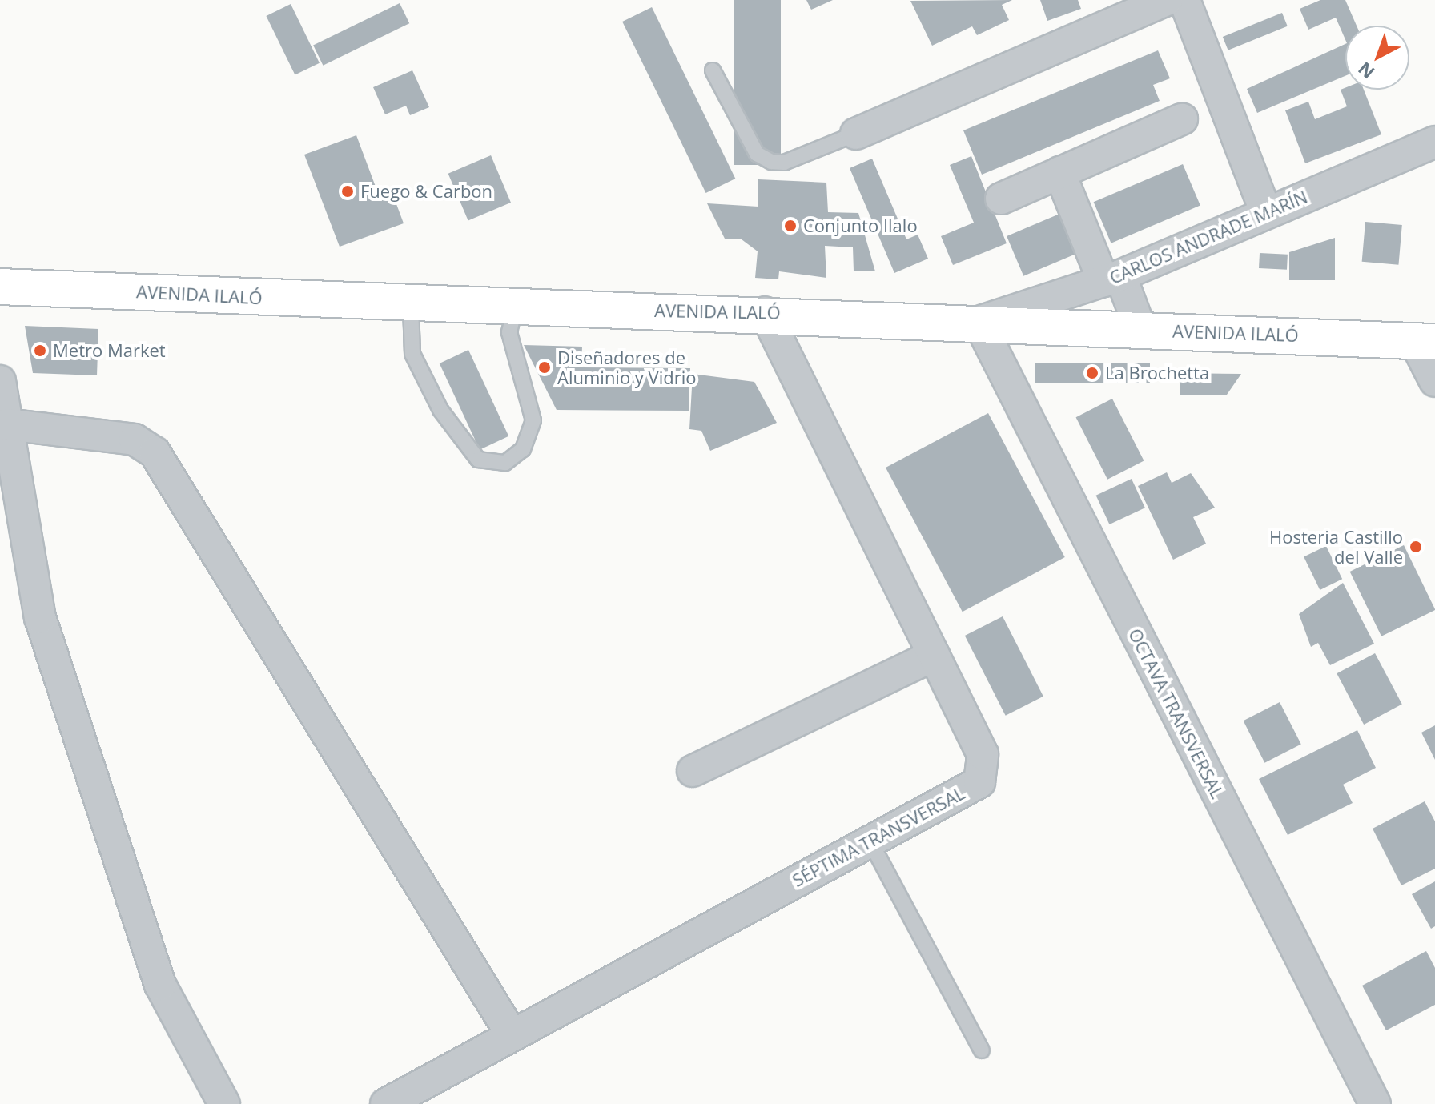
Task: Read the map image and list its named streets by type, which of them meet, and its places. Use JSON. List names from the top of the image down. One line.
{"streets":{"main road":["AVENIDA ILALÓ"],"street":["CARLOS ANDRADE MARÍN","OCTAVA TRANSVERSAL","SÉPTIMA TRANSVERSAL"]},"crossings":[["CARLOS ANDRADE MARÍN","AVENIDA ILALÓ"],["CARLOS ANDRADE MARÍN","OCTAVA TRANSVERSAL"],["AVENIDA ILALÓ","OCTAVA TRANSVERSAL"],["AVENIDA ILALÓ","SÉPTIMA TRANSVERSAL"]],"places":["Fuego & Carbon","Conjunto Ilalo","Metro Market","Diseñadores de Aluminio y Vidrio","La Brochetta","Hosteria Castillo del Valle"],"north":"bottom left"}
